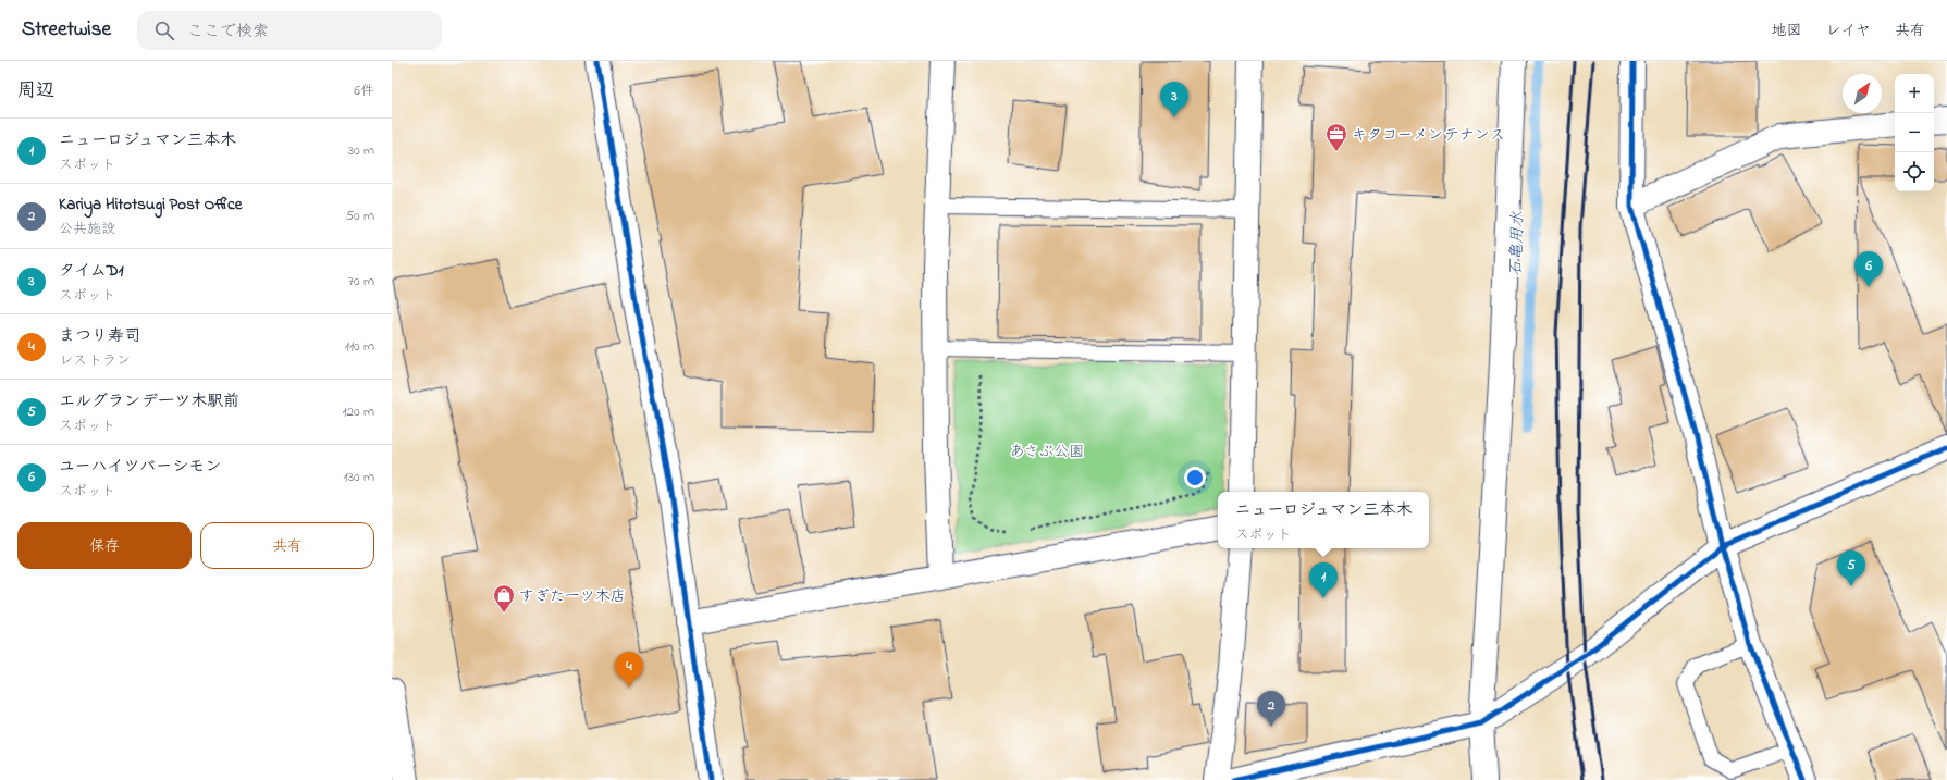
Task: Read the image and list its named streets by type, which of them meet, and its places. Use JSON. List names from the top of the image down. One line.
{"water":["石亀用水"],"parks":["あさぶ公園"],"places":{"office":["キタコーメンテナンス"],"shop":["すぎた一ツ木店"]},"north":"top right","page":{"header":"Streetwise","search":"ここで検索","nav":["地図","レイヤ","共有"],"heading":["周辺","6件"],"map_buttons":["+","−"],"pins":["3","6","5","1","4","2"],"list":[{"mark":"1","name":"ニューロジュマン三本木","note":"スポット","value":"30 m"},{"mark":"2","name":"Kariya Hitotsugi Post Office","note":"公共施設","value":"50 m"},{"mark":"3","name":"タイムD1","note":"スポット","value":"70 m"},{"mark":"4","name":"まつり寿司","note":"レストラン","value":"110 m"},{"mark":"5","name":"エルグランデ一ツ木駅前","note":"スポット","value":"120 m"},{"mark":"6","name":"ユーハイツパーシモン","note":"スポット","value":"130 m"}],"popup":["ニューロジュマン三本木","スポット"],"buttons":["保存","共有"]}}
